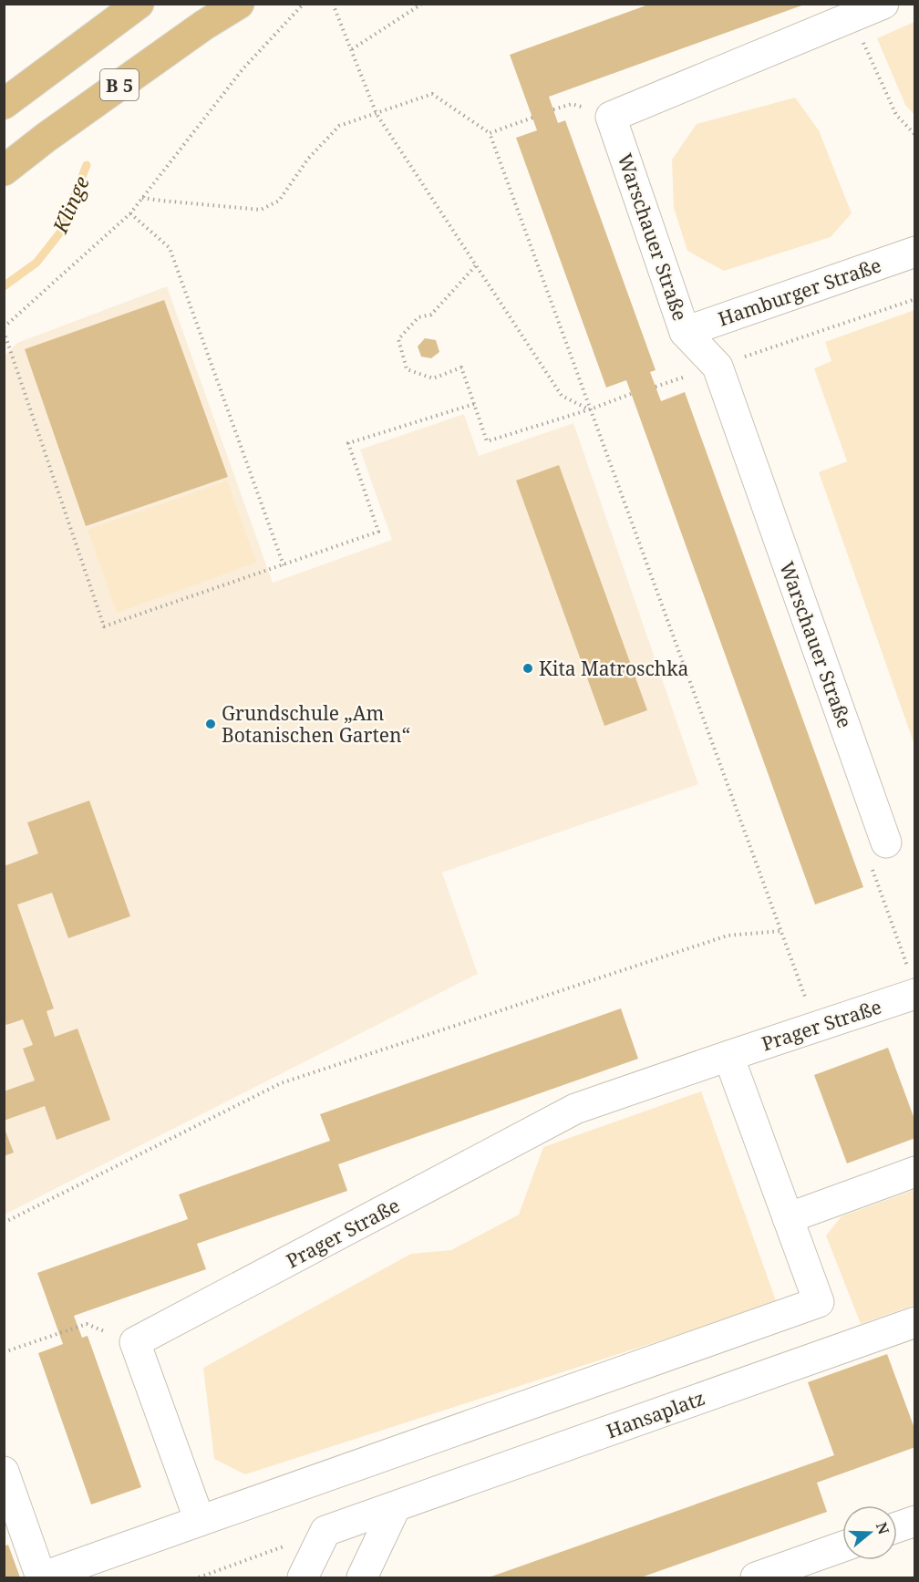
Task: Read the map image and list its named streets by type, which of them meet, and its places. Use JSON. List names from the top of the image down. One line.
{"streets":{"main road":["B 5"],"street":["Warschauer Straße","Hamburger Straße","Prager Straße","Hansaplatz"]},"crossings":[["Warschauer Straße","Hamburger Straße"]],"water":["Klinge"],"places":["Kita Matroschka","Grundschule „Am Botanischen Garten“"],"north":"right"}
